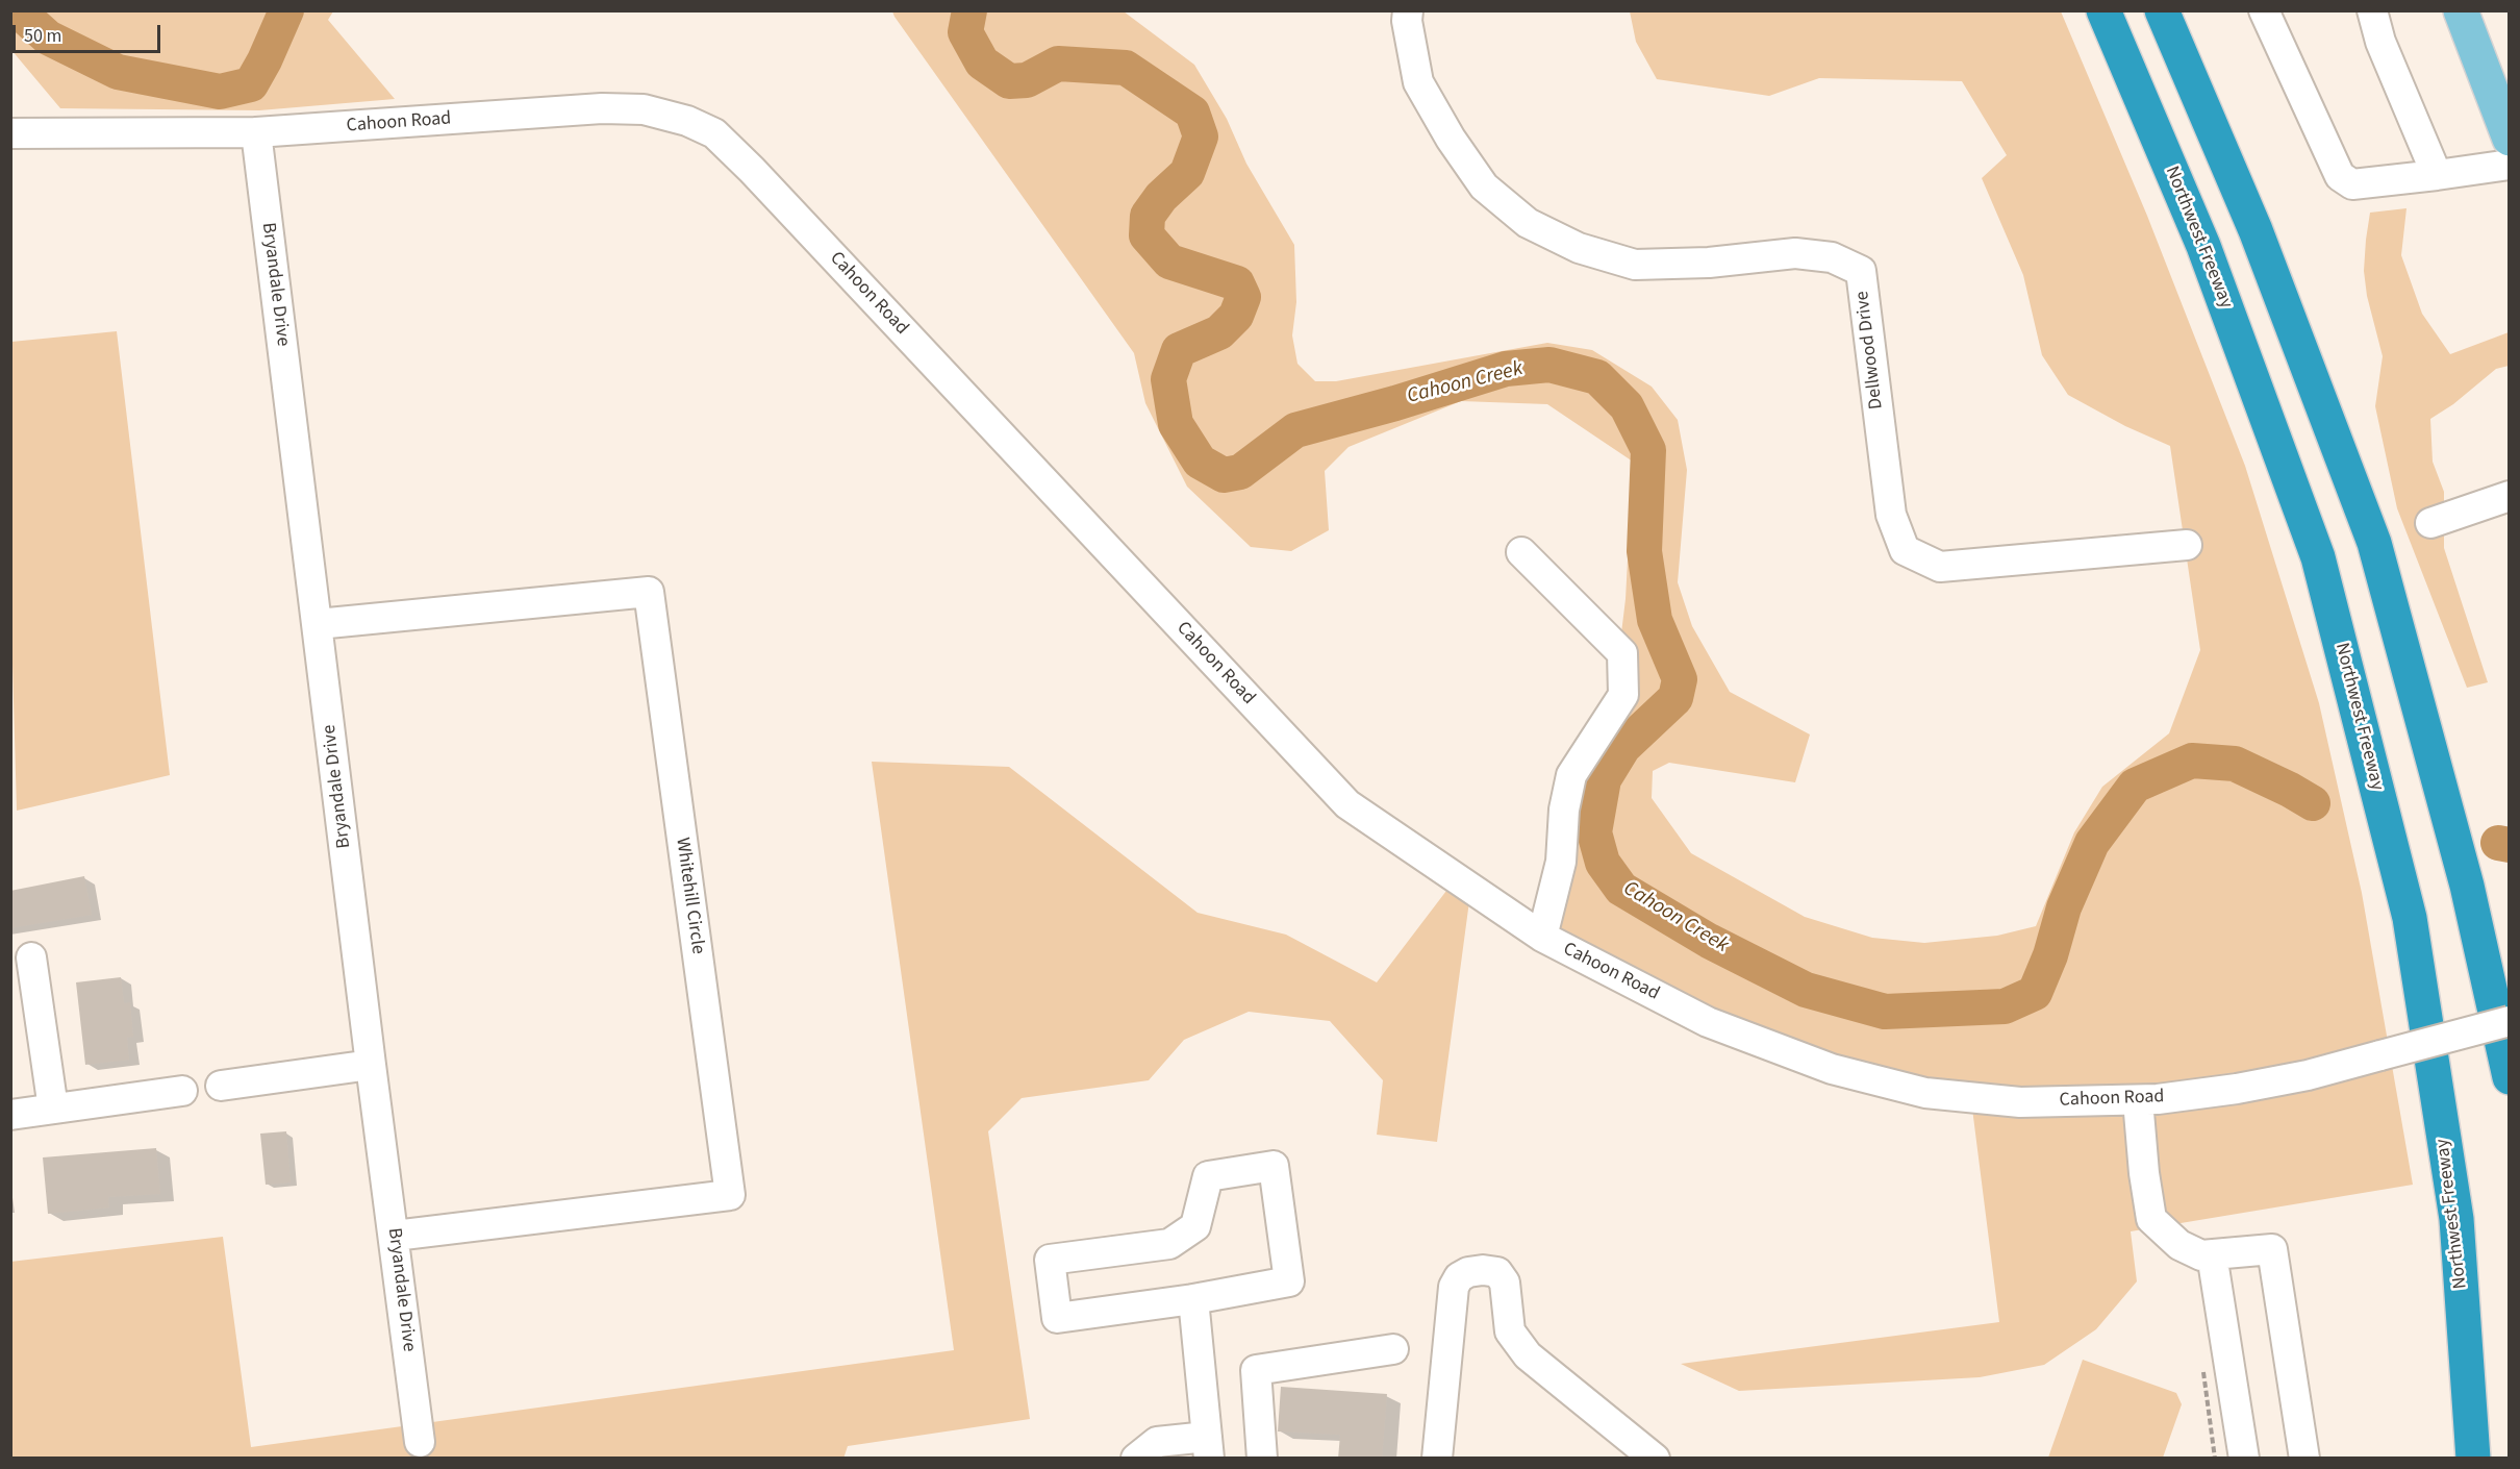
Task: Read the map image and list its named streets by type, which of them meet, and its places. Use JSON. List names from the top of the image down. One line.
{"streets":{"highway":["Northwest Freeway"],"street":["Cahoon Road","Bryandale Drive","Dellwood Drive","Whitehill Circle"]},"crossings":[["Cahoon Road","Bryandale Drive"],["Bryandale Drive","Whitehill Circle"]],"water":["Cahoon Creek"],"scale_bar":"50 m"}
